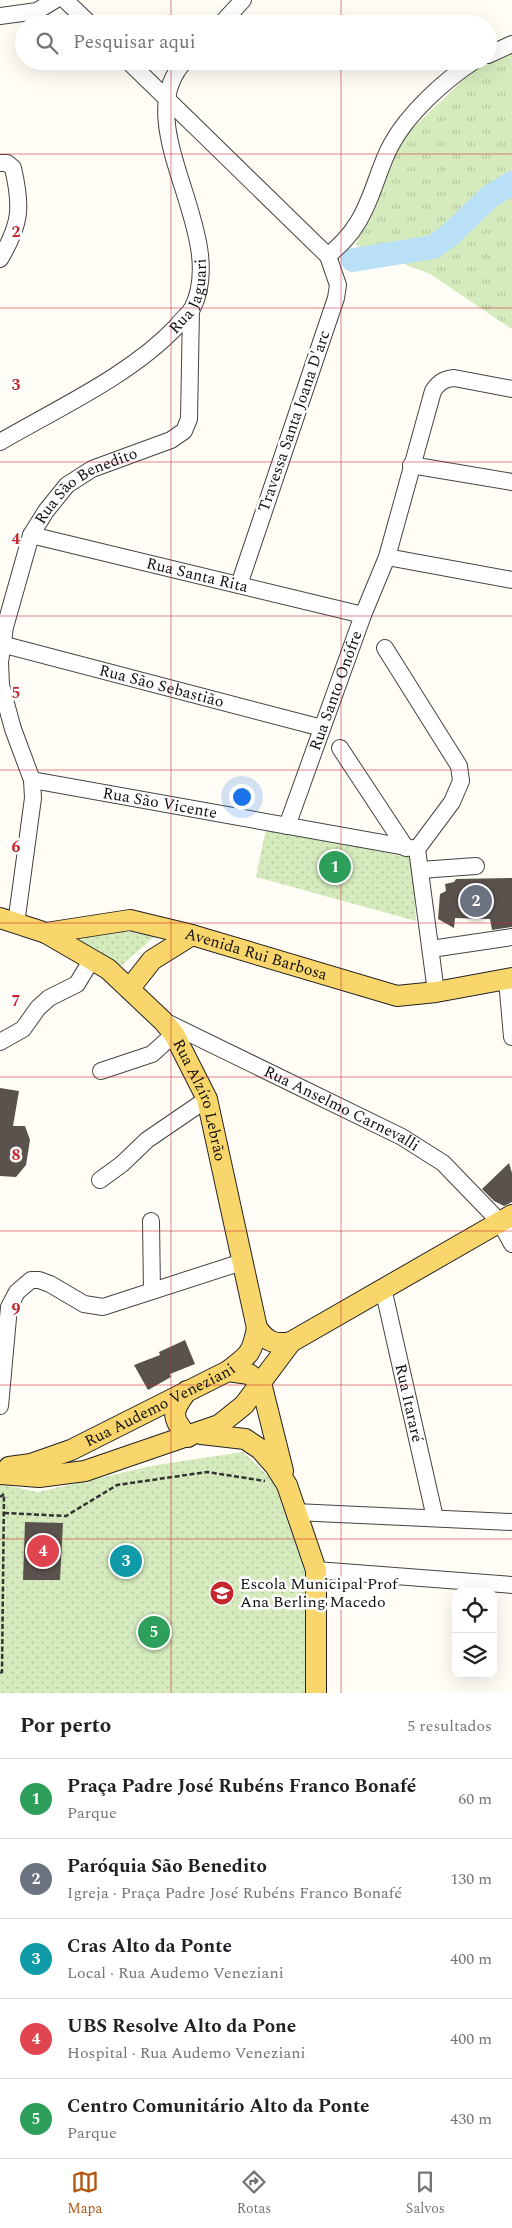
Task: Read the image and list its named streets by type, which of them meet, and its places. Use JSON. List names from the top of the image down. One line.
{"streets":{"main road":["Avenida Rui Barbosa","Rua Alzíro Lebrão","Rua Audemo Veneziani"],"street":["Rua Jaguari","Travessa Santa Joana D'arc","Rua São Benedito","Rua Santa Rita","Rua São Sebastião","Rua Santo Onófre","Rua São Vicente","Rua Anselmo Carnevalli","Rua Itararé"]},"crossings":[["Rua Jaguari","Rua São Benedito"],["Travessa Santa Joana D'arc","Rua Santa Rita"],["Rua São Benedito","Rua Santa Rita"],["Rua São Benedito","Rua São Sebastião"],["Rua São Benedito","Rua São Vicente"],["Rua São Benedito","Avenida Rui Barbosa"],["Rua Santa Rita","Rua Santo Onófre"],["Rua São Sebastião","Rua Santo Onófre"],["Rua Santo Onófre","Rua São Vicente"],["Avenida Rui Barbosa","Rua Alzíro Lebrão"],["Rua Alzíro Lebrão","Rua Anselmo Carnevalli"],["Rua Alzíro Lebrão","Rua Audemo Veneziani"],["Rua Anselmo Carnevalli","Rua Audemo Veneziani"],["Rua Itararé","Rua Audemo Veneziani"]],"places":{"school or university":["Escola Municipal Prof Ana Berling Macedo"]},"page":{"search":"Pesquisar aqui","pins":["1","2","4","3","5"],"heading":["Por perto","5 resultados"],"list":[{"mark":"1","name":"Praça Padre José Rubéns Franco Bonafé","note":"Parque","value":"60 m"},{"mark":"2","name":"Paróquia São Benedito","note":"Igreja · Praça Padre José Rubéns Franco Bonafé","value":"130 m"},{"mark":"3","name":"Cras Alto da Ponte","note":"Local · Rua Audemo Veneziani","value":"400 m"},{"mark":"4","name":"UBS Resolve Alto da Pone","note":"Hospital · Rua Audemo Veneziani","value":"400 m"},{"mark":"5","name":"Centro Comunitário Alto da Ponte","note":"Parque","value":"430 m"}],"nav":["Mapa","Rotas","Salvos"]},"grid":{"rows":["2","3","4","5","6","7","8","9"]}}
